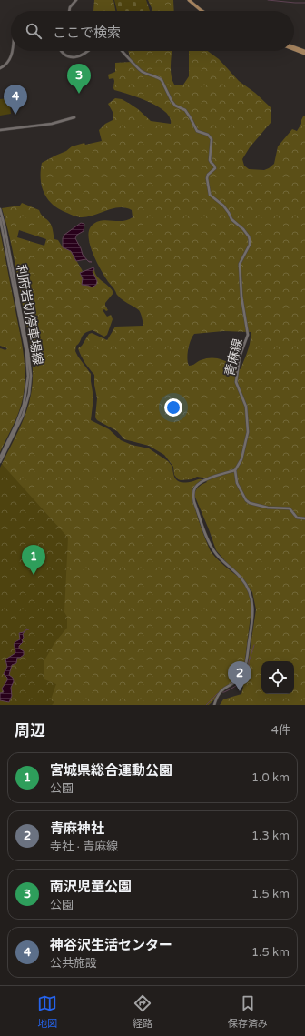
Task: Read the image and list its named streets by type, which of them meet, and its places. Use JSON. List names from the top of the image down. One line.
{"streets":{"street":["利府岩切停車場線","青麻線"]},"page":{"search":"ここで検索","pins":["3","4","1","2"],"heading":["周辺","4件"],"list":[{"mark":"1","name":"宮城県総合運動公園","note":"公園","value":"1.0 km"},{"mark":"2","name":"青麻神社","note":"寺社 · 青麻線","value":"1.3 km"},{"mark":"3","name":"南沢児童公園","note":"公園","value":"1.5 km"},{"mark":"4","name":"神谷沢生活センター","note":"公共施設","value":"1.5 km"}],"nav":["地図","経路","保存済み"]}}
